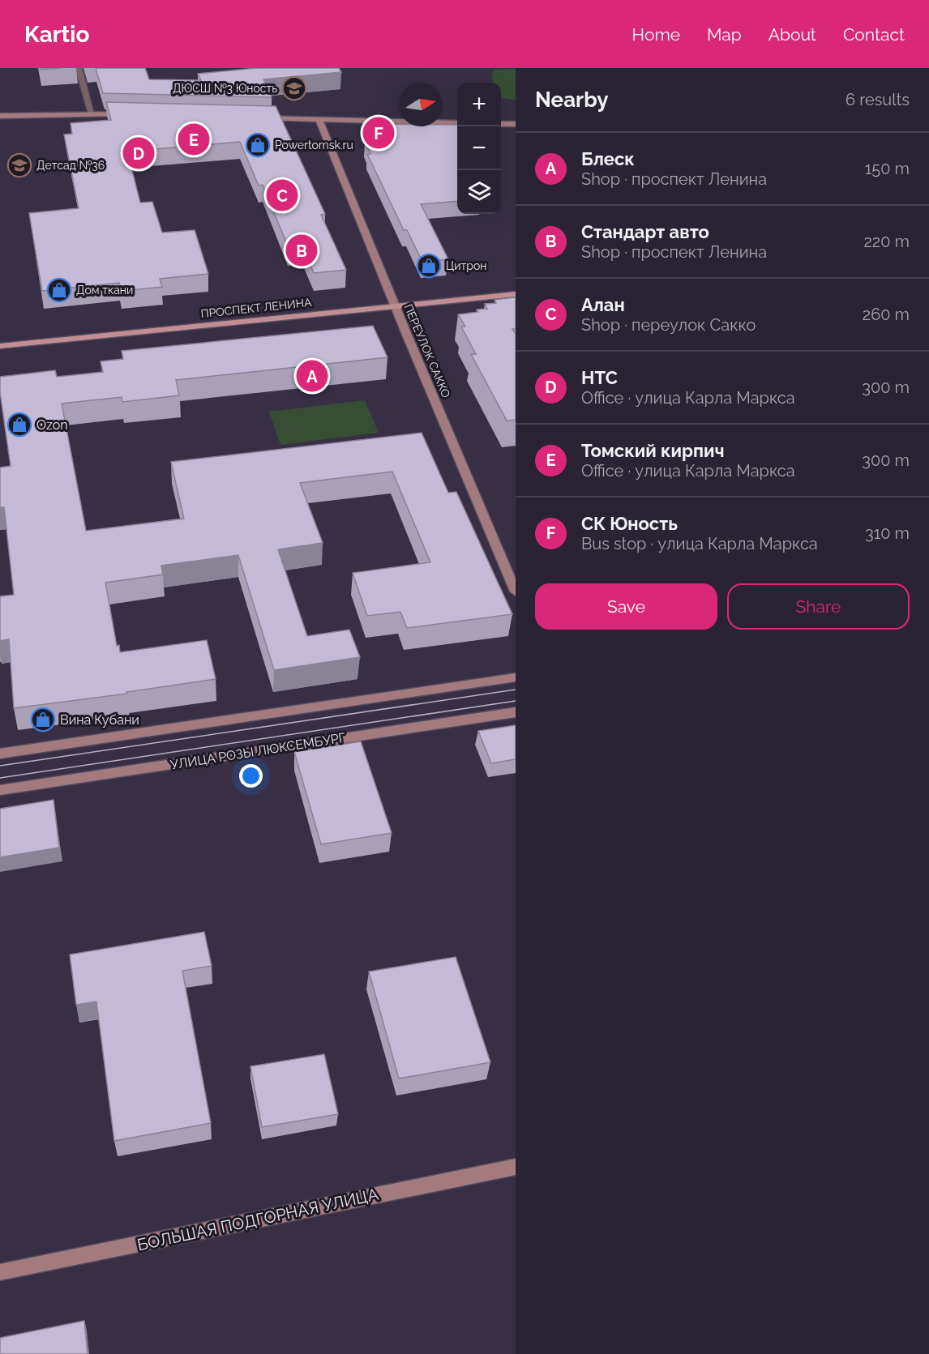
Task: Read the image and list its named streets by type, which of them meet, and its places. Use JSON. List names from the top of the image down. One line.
{"streets":{"main road":["ПРОСПЕКТ ЛЕНИНА"],"street":["ПЕРЕУЛОК САККО","УЛИЦА РОЗЫ ЛЮКСЕМБУРГ","БОЛЬШАЯ ПОДГОРНАЯ УЛИЦА"]},"crossings":[["ПРОСПЕКТ ЛЕНИНА","ПЕРЕУЛОК САККО"]],"places":{"school or university":["ДЮСШ №3 Юность","Детсад №36"],"shop":["Powertomsk.ru","Цитрон","Дом ткани","Ozon","Вина Кубани"]},"north":"right","page":{"header":"Kartio","nav":["Home","Map","About","Contact"],"heading":["Nearby","6 results"],"map_buttons":["+","−"],"pins":["F","E","D","C","B","A"],"list":[{"mark":"A","name":"Блеск","note":"Shop · проспект Ленина","value":"150 m"},{"mark":"B","name":"Стандарт авто","note":"Shop · проспект Ленина","value":"220 m"},{"mark":"C","name":"Алан","note":"Shop · переулок Сакко","value":"260 m"},{"mark":"D","name":"НТС","note":"Office · улица Карла Маркса","value":"300 m"},{"mark":"E","name":"Томский кирпич","note":"Office · улица Карла Маркса","value":"300 m"},{"mark":"F","name":"СК Юность","note":"Bus stop · улица Карла Маркса","value":"310 m"}],"buttons":["Save","Share"]}}
